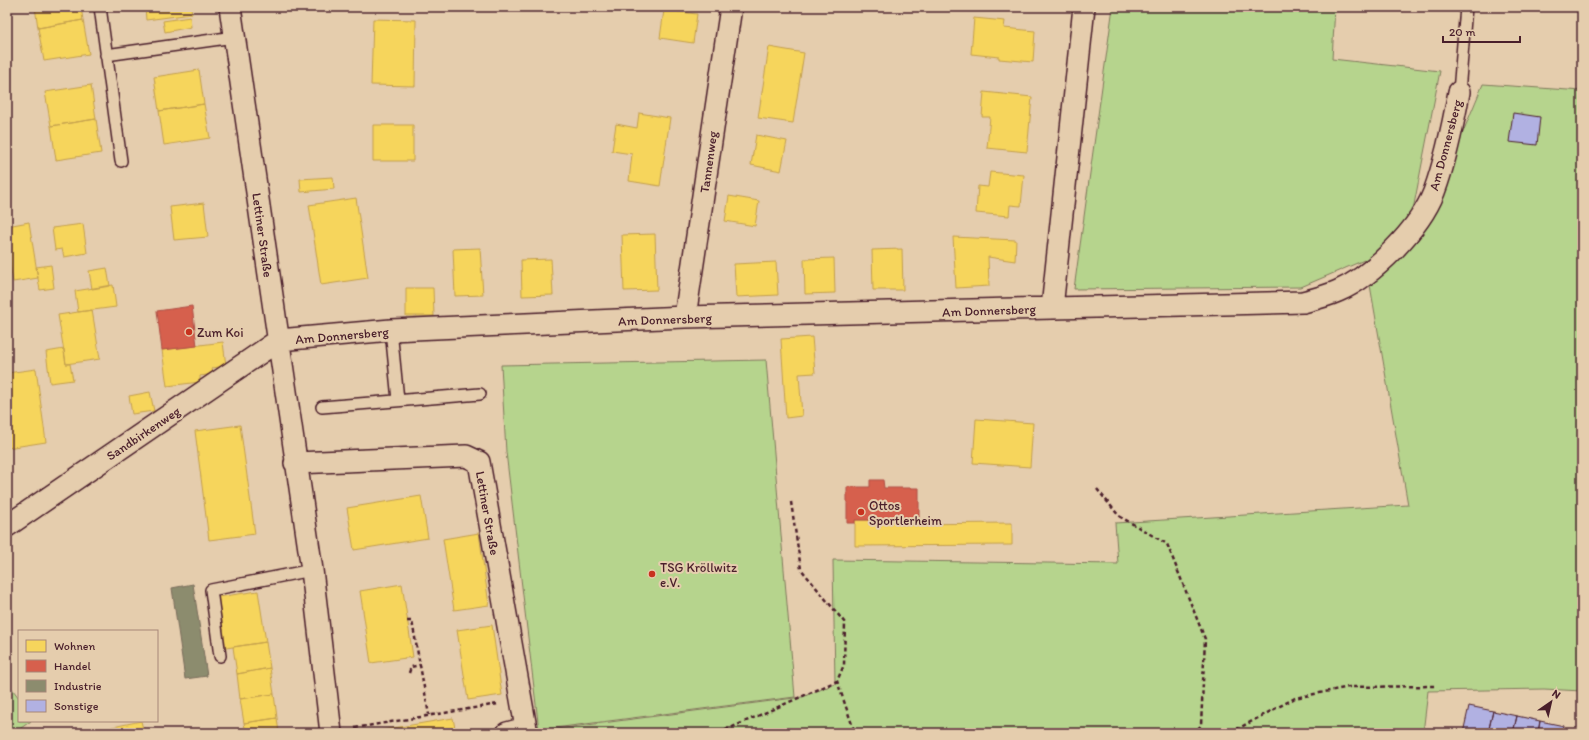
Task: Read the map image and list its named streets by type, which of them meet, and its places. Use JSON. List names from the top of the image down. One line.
{"streets":{"street":["Am Donnersberg","Tannenweg","Lettiner Straße","Sandbirkenweg"]},"crossings":[["Am Donnersberg","Tannenweg"],["Am Donnersberg","Lettiner Straße"],["Am Donnersberg","Sandbirkenweg"],["Lettiner Straße","Sandbirkenweg"]],"places":["Zum Koi","Ottos Sportlerheim","TSG Kröllwitz e.V."],"legend":["Wohnen","Handel","Industrie","Sonstige"],"scale_bar":"20 m","north":"top right"}
